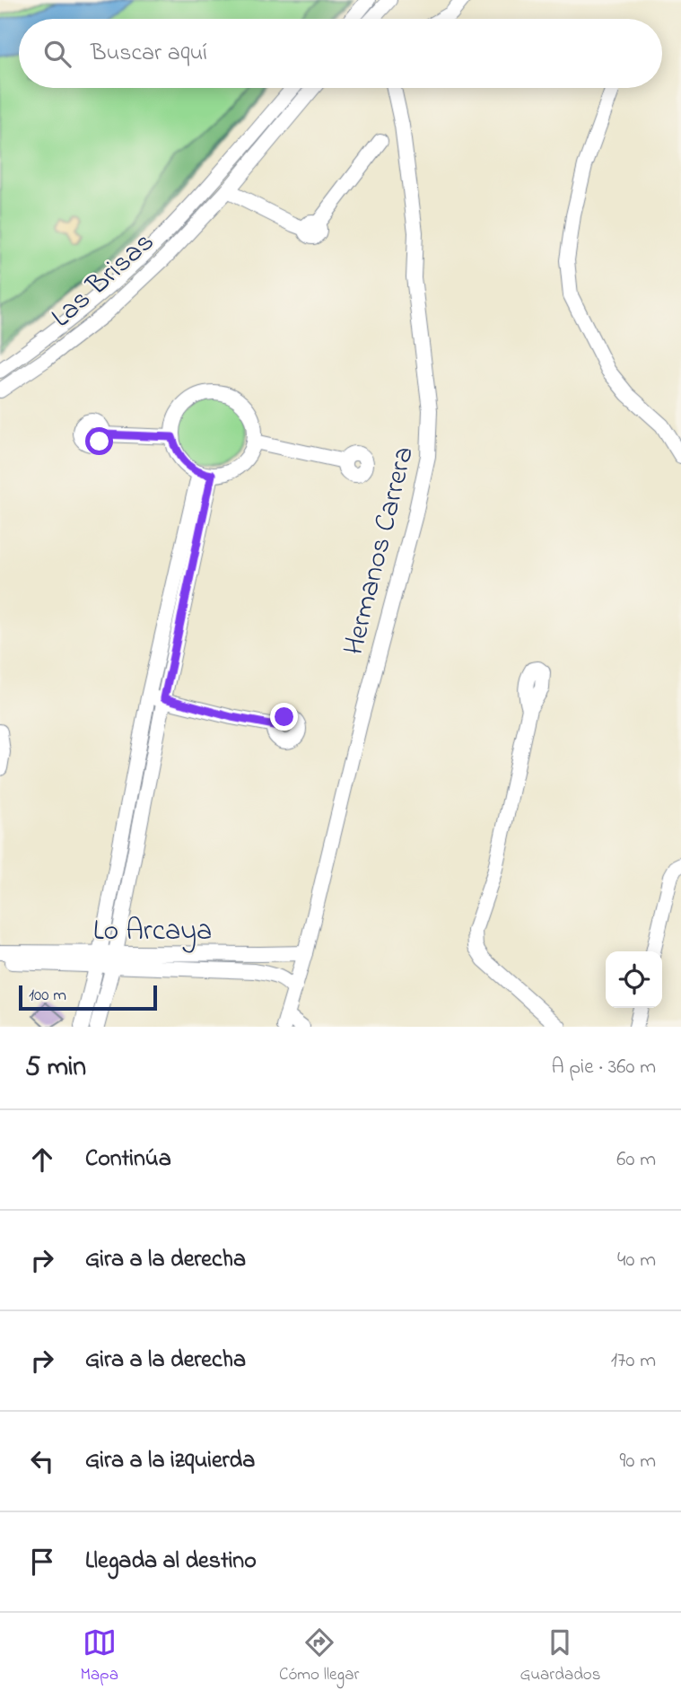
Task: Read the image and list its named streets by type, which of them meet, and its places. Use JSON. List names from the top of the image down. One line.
{"streets":{"street":["Las Brisas","Hermanos Carrera","Lo Arcaya"]},"crossings":[["Hermanos Carrera","Lo Arcaya"]],"scale_bar":"100 m","page":{"search":"Buscar aquí","scale":"100 m","heading":["5 min","A pie · 360 m"],"list":[["Continúa","60 m"],["Gira a la derecha","40 m"],["Gira a la derecha","170 m"],["Gira a la izquierda","90 m"],"Llegada al destino"],"nav":["Mapa","Cómo llegar","Guardados"]}}
